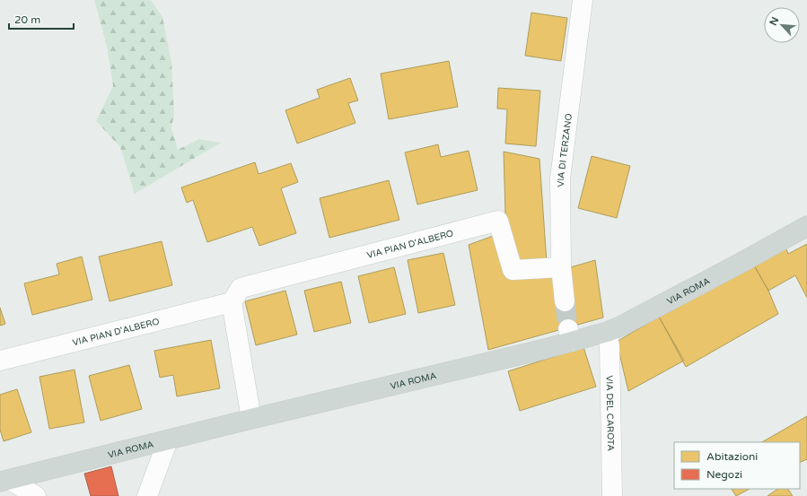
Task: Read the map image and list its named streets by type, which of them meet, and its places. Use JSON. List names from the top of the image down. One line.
{"streets":{"main road":["VIA ROMA"],"street":["VIA DI TERZANO","VIA PIAN D'ALBERO","VIA DEL CAROTA"]},"crossings":[["VIA DI TERZANO","VIA PIAN D'ALBERO"],["VIA ROMA","VIA DEL CAROTA"]],"legend":["Abitazioni","Negozi"],"scale_bar":"20 m","north":"top left"}
